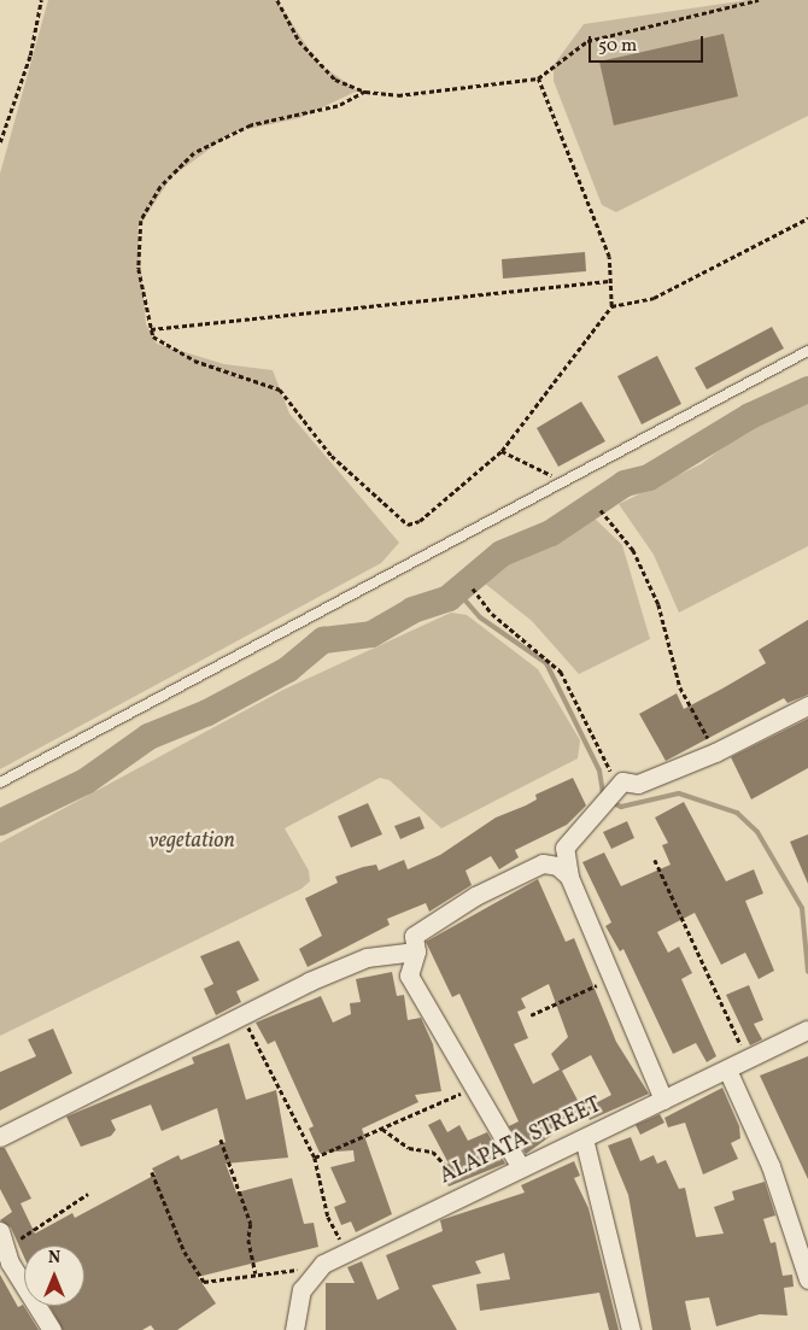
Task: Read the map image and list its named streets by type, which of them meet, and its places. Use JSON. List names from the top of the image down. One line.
{"streets":{"street":["ALAPATA STREET"]},"parks":["vegetation"],"scale_bar":"50 m","north":"top"}
